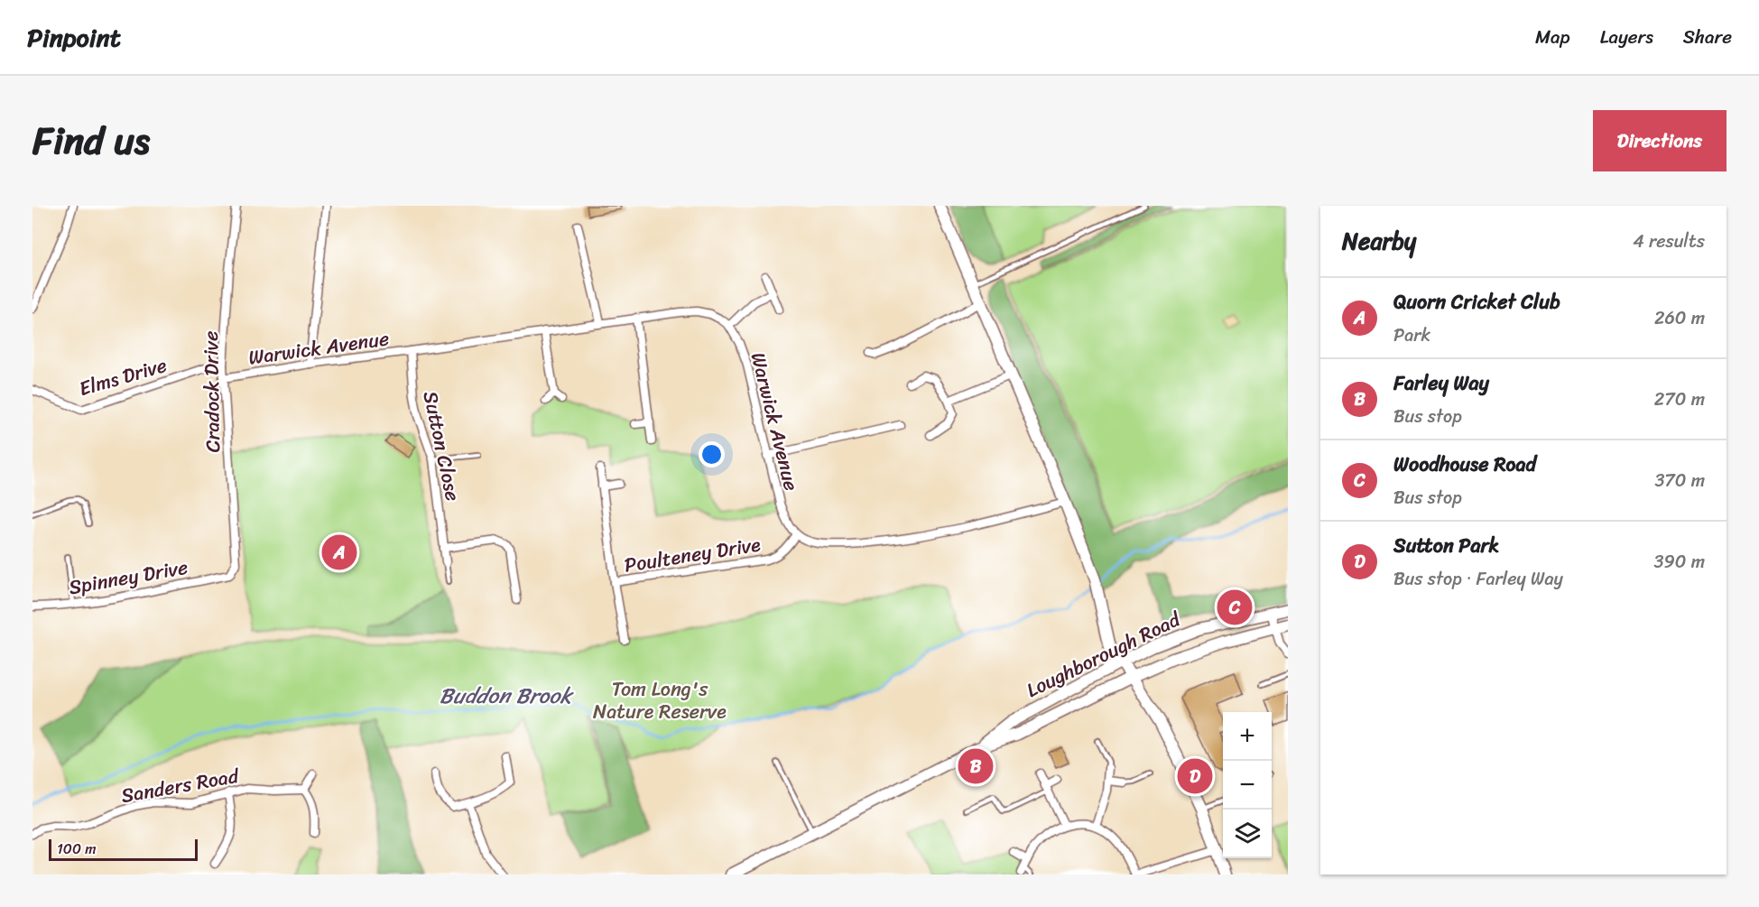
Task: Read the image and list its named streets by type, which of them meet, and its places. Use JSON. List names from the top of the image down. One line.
{"streets":{"street":["Warwick Avenue","Elms Drive","Cradock Drive","Sutton Close","Poulteney Drive","Spinney Drive","Loughborough Road","Sanders Road"]},"crossings":[["Warwick Avenue","Cradock Drive"],["Warwick Avenue","Sutton Close"],["Warwick Avenue","Poulteney Drive"],["Elms Drive","Cradock Drive"],["Cradock Drive","Spinney Drive"]],"water":["Buddon Brook"],"parks":["Tom Long's Nature Reserve"],"scale_bar":"100 m","page":{"header":"Pinpoint","nav":["Map","Layers","Share"],"title":"Find us","buttons":"Directions","heading":["Nearby","4 results"],"list":[{"mark":"A","name":"Quorn Cricket Club","note":"Park","value":"260 m"},{"mark":"B","name":"Farley Way","note":"Bus stop","value":"270 m"},{"mark":"C","name":"Woodhouse Road","note":"Bus stop","value":"370 m"},{"mark":"D","name":"Sutton Park","note":"Bus stop · Farley Way","value":"390 m"}],"pins":["A","C","B","D"],"map_buttons":["+","−"],"scale":"100 m"}}
